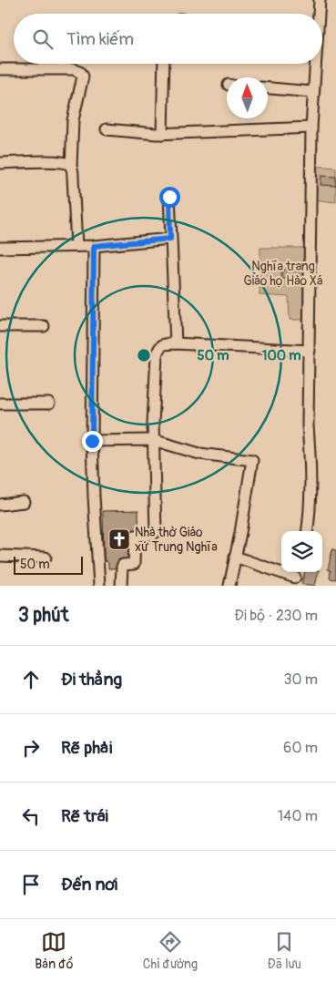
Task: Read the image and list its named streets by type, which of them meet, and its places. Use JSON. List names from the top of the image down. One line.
{"parks":["Nghĩa trang Giáo họ Hào Xá"],"places":{"church":["Nhà thờ Giáo xứ Trung Nghĩa"]},"scale_bar":"50 m","north":"top","page":{"search":"Tìm kiếm","scale":"50 m","heading":["3 phút","Đi bộ · 230 m"],"list":[["Đi thẳng","30 m"],["Rẽ phải","60 m"],["Rẽ trái","140 m"],"Đến nơi"],"nav":["Bản đồ","Chỉ đường","Đã lưu"]},"rings":["50 m","100 m"]}
